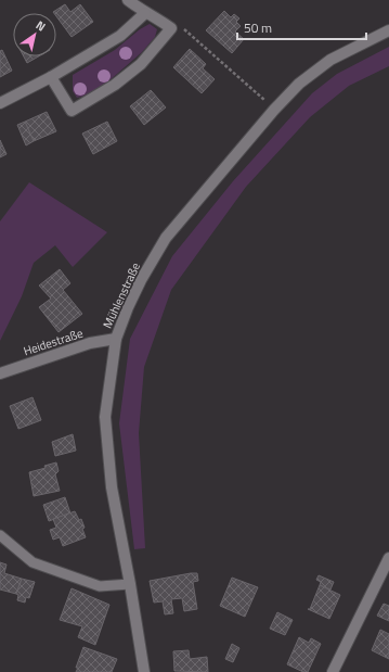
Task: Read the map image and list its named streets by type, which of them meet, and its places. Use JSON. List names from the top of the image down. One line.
{"streets":{"street":["Mühlenstraße","Heidestraße"]},"crossings":[["Mühlenstraße","Heidestraße"]],"scale_bar":"50 m","north":"top right"}
